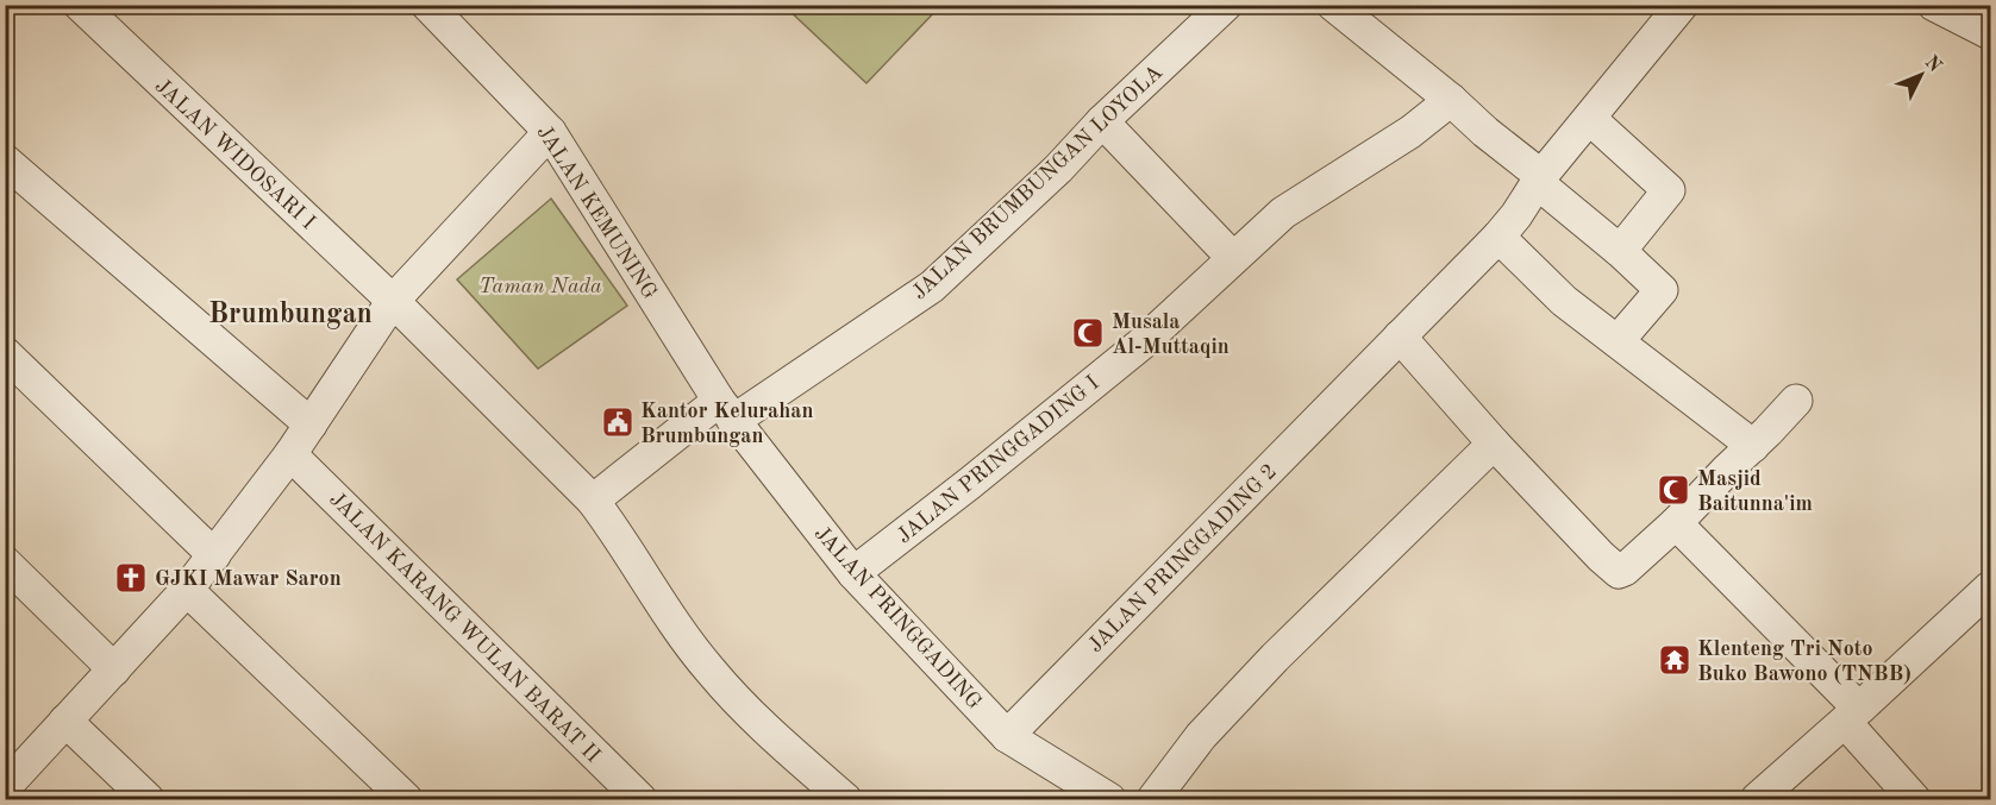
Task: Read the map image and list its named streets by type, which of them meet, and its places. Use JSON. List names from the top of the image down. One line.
{"streets":{"street":["JALAN WIDOSARI I","JALAN BRUMBUNGAN LOYOLA","JALAN KEMUNING","JALAN PRINGGADING I","JALAN PRINGGADING 2","JALAN PRINGGADING","JALAN KARANG WULAN BARAT II"]},"crossings":[["JALAN WIDOSARI I","JALAN BRUMBUNGAN LOYOLA"],["JALAN BRUMBUNGAN LOYOLA","JALAN KEMUNING"],["JALAN BRUMBUNGAN LOYOLA","JALAN PRINGGADING"],["JALAN KEMUNING","JALAN PRINGGADING"],["JALAN PRINGGADING I","JALAN PRINGGADING"],["JALAN PRINGGADING 2","JALAN PRINGGADING"]],"districts":["Brumbungan"],"parks":["Taman Nada"],"places":{"mosque":["Musala Al-Muttaqin","Masjid Baitunna'im"],"public building":["Kantor Kelurahan Brumbungan"],"church":["GJKI Mawar Saron"],"temple":["Klenteng Tri Noto Buko Bawono (TNBB)"]},"north":"top right"}
